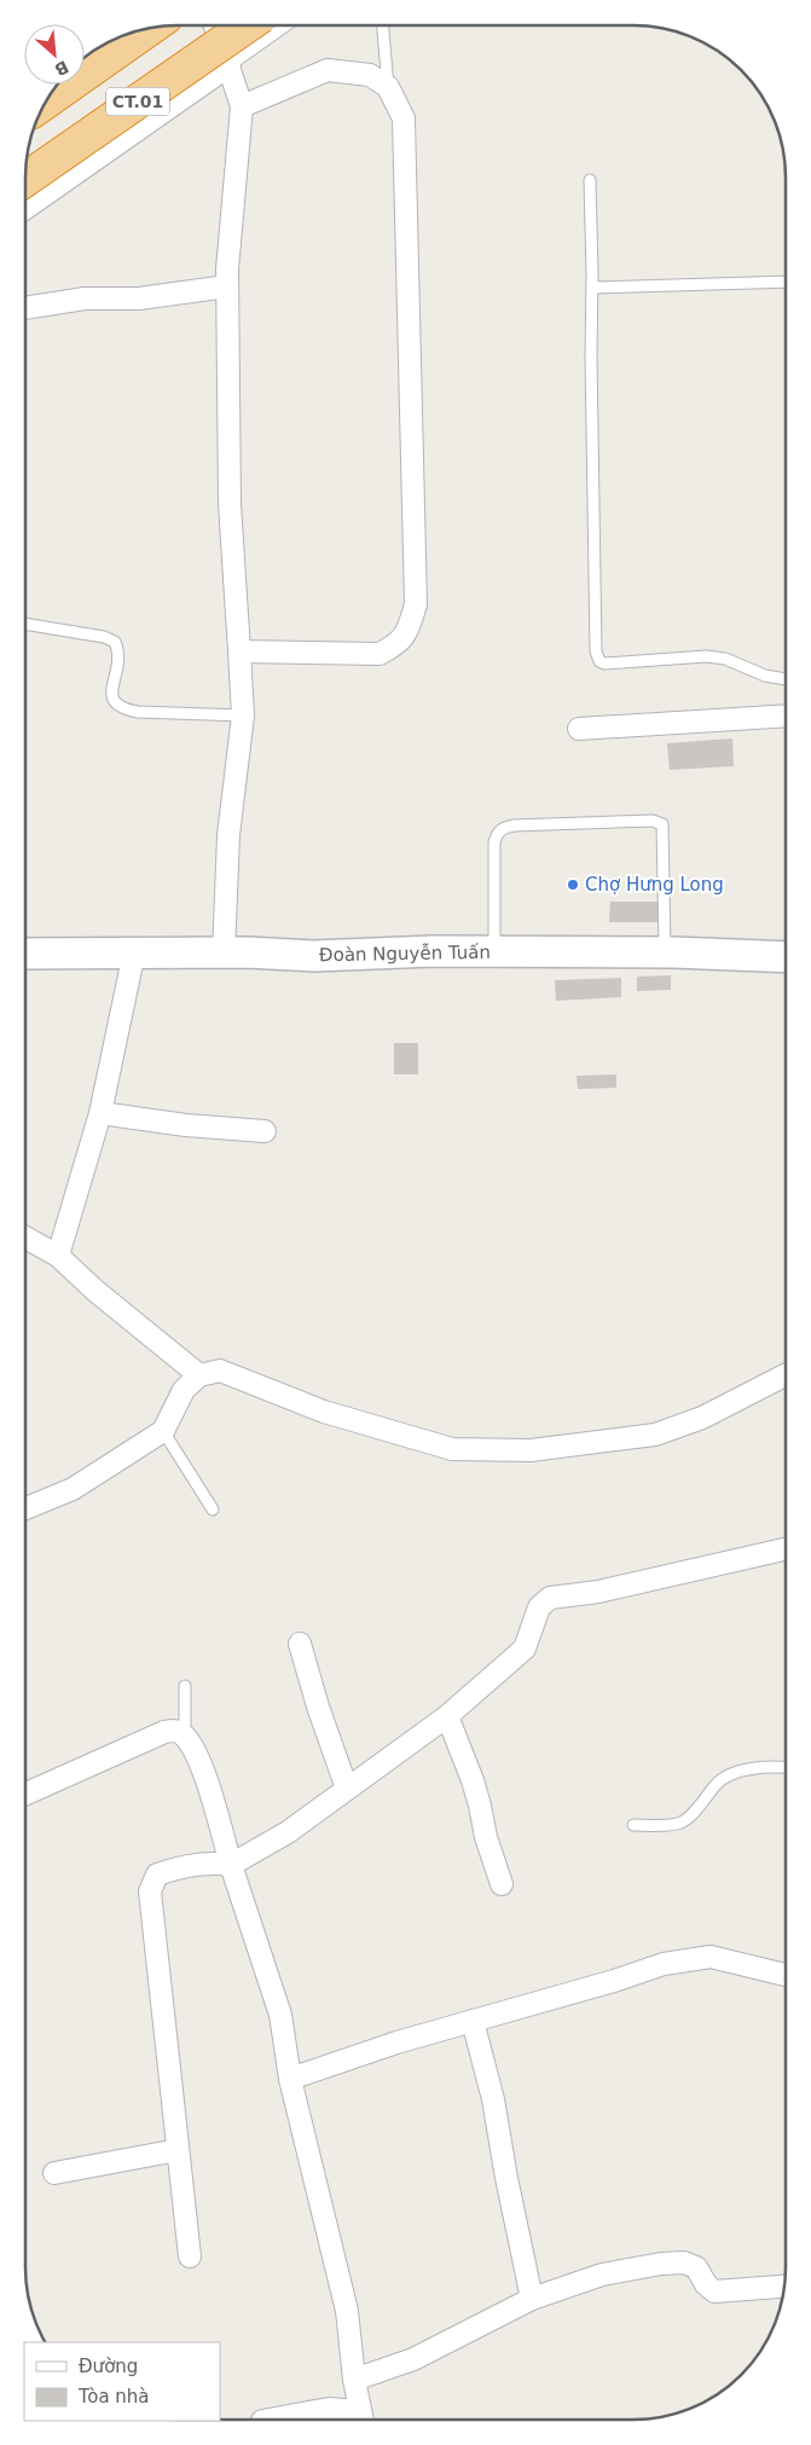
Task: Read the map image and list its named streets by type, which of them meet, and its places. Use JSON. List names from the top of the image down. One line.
{"streets":{"highway":["CT.01"],"main road":["Đoàn Nguyễn Tuấn"]},"places":["Chợ Hưng Long"],"legend":["Đường","Tòa nhà"],"north":"bottom right"}
